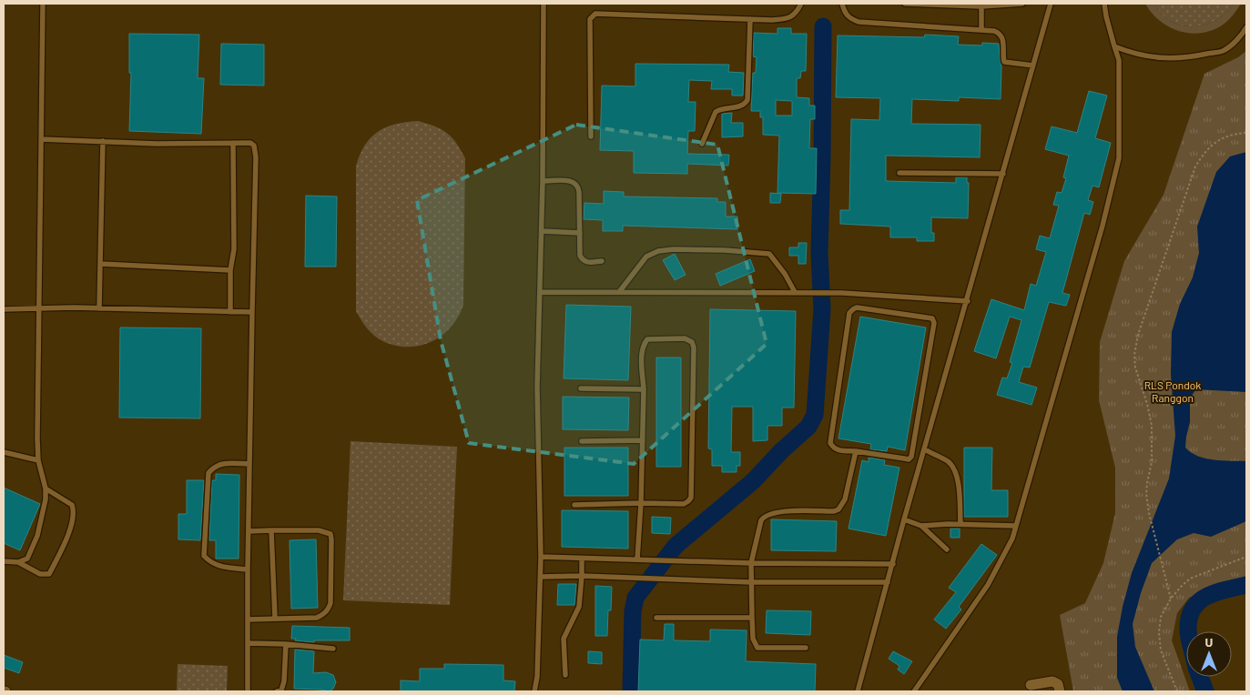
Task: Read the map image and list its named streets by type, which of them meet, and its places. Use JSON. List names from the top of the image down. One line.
{"parks":["RLS Pondok Ranggon"],"north":"top"}
